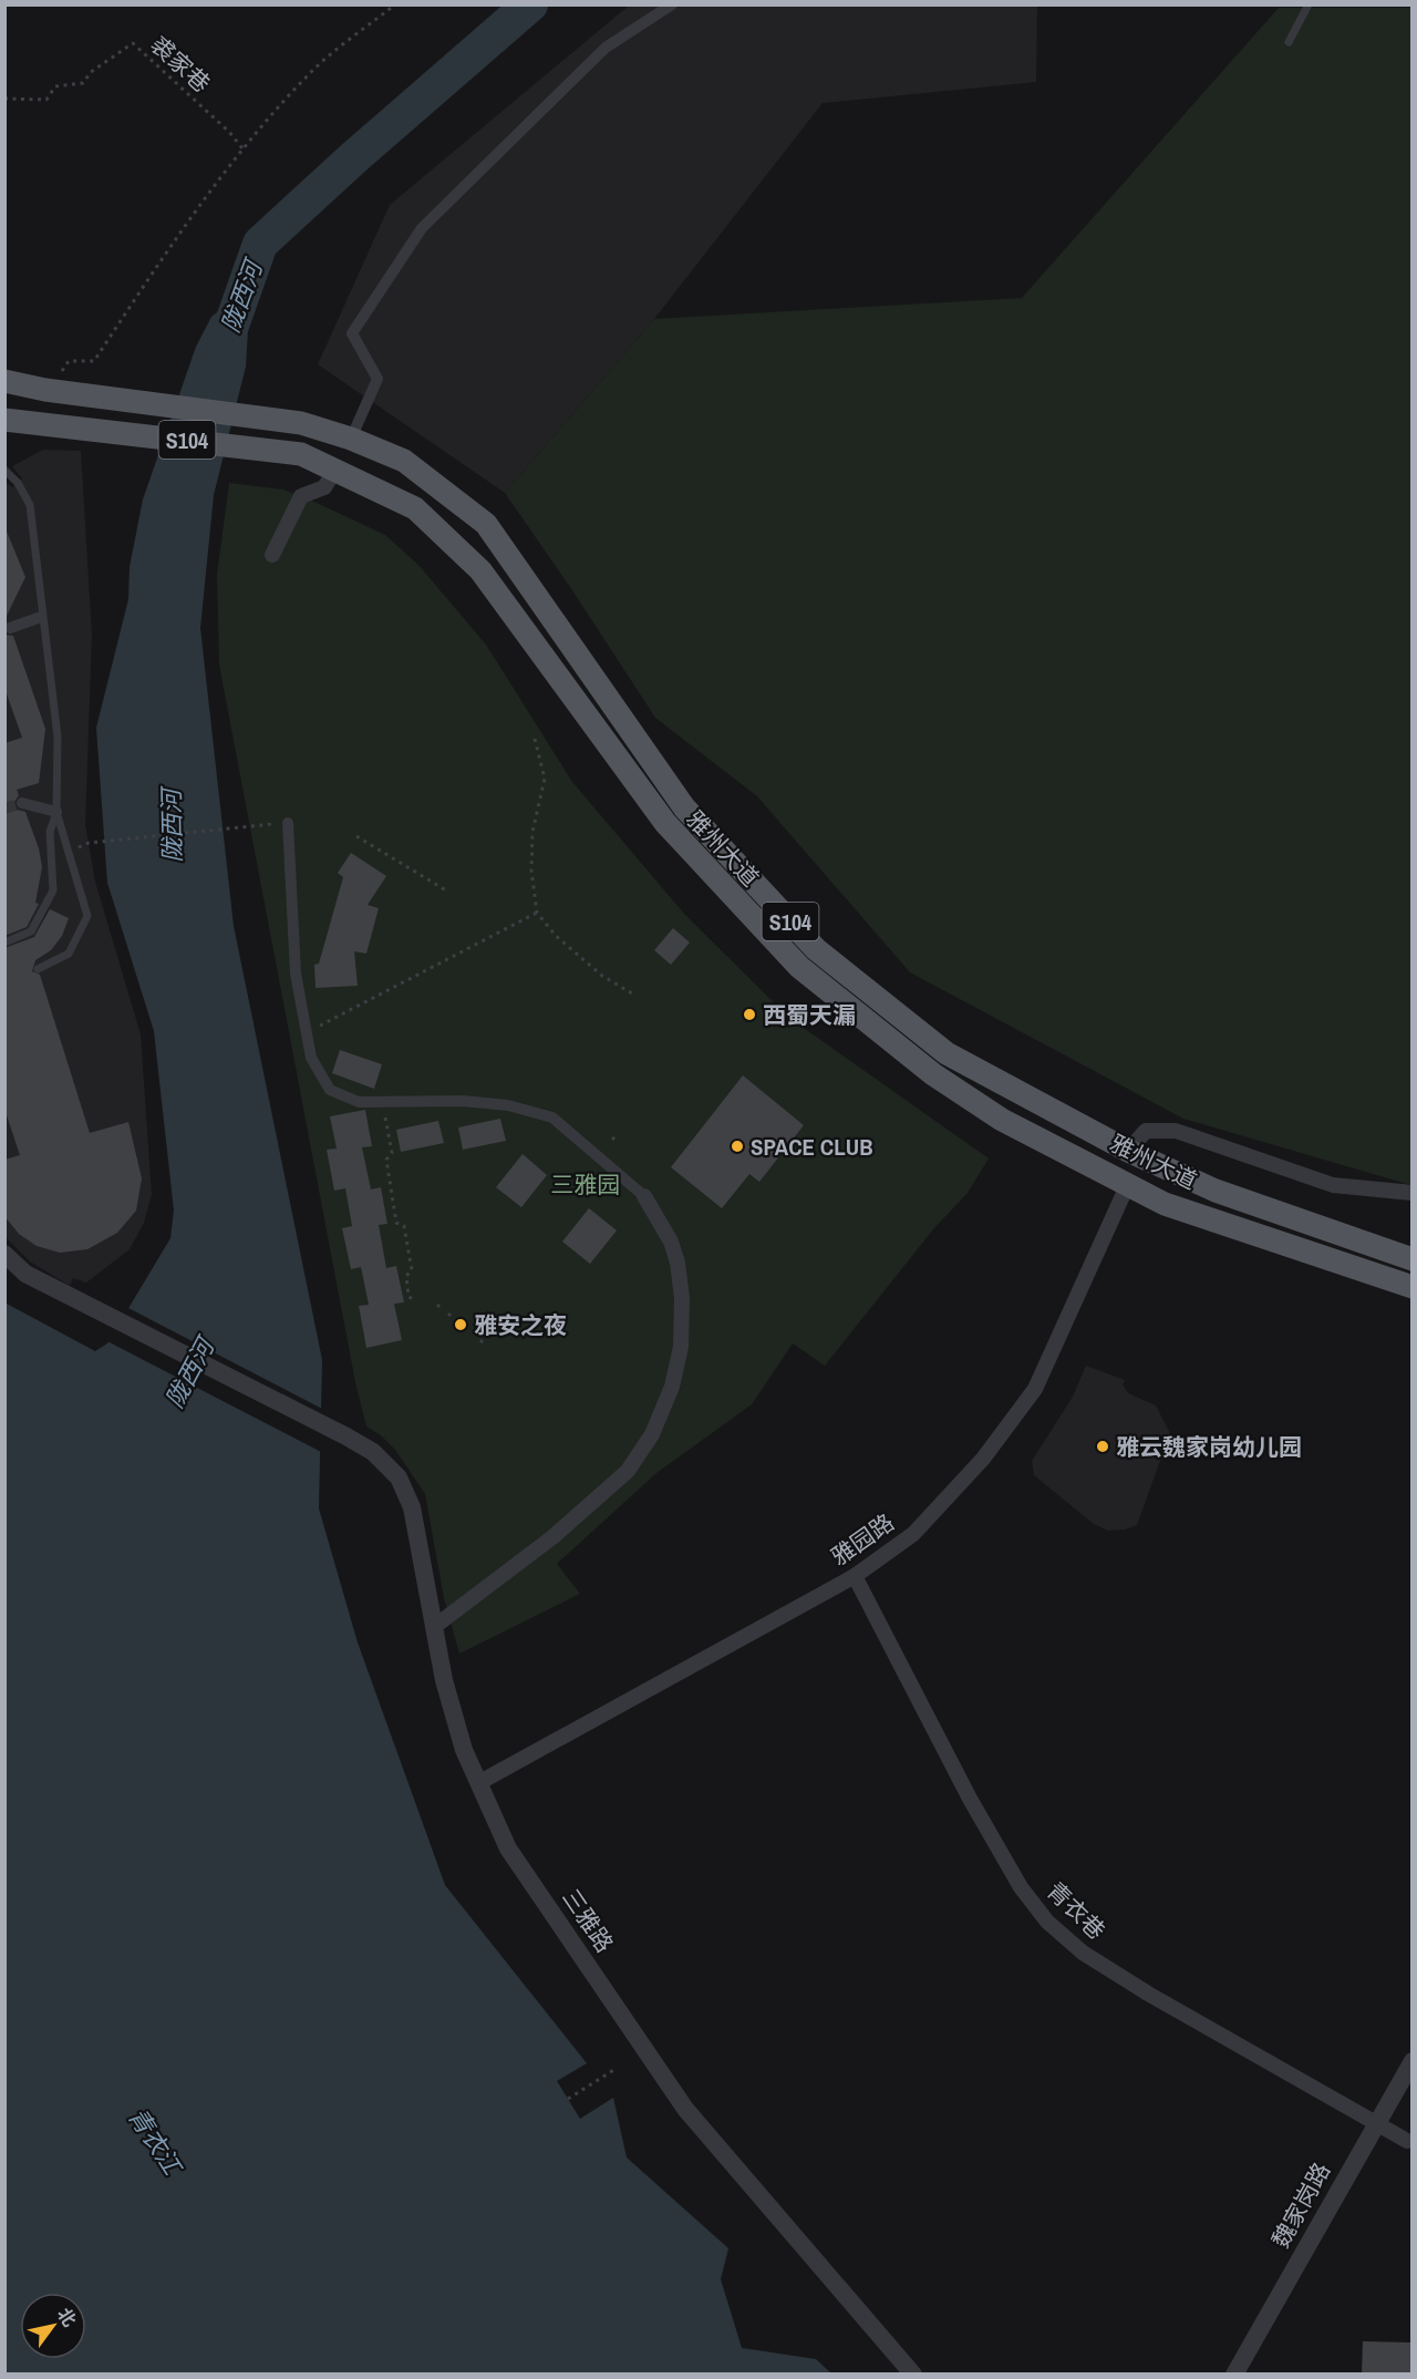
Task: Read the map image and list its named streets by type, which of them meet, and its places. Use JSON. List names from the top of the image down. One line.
{"streets":{"main road":["S104","雅州大道"],"street":["雅园路","青衣巷","三雅路","魏家岗路"],"path":["裘家巷"]},"crossings":[["S104","雅州大道"],["雅州大道","雅园路"],["雅园路","青衣巷"],["雅园路","三雅路"],["青衣巷","魏家岗路"]],"water":["陇西河","青衣江"],"parks":["三雅园"],"places":["西蜀天漏","SPACE CLUB","雅安之夜","雅云魏家岗幼儿园"],"north":"top right"}
